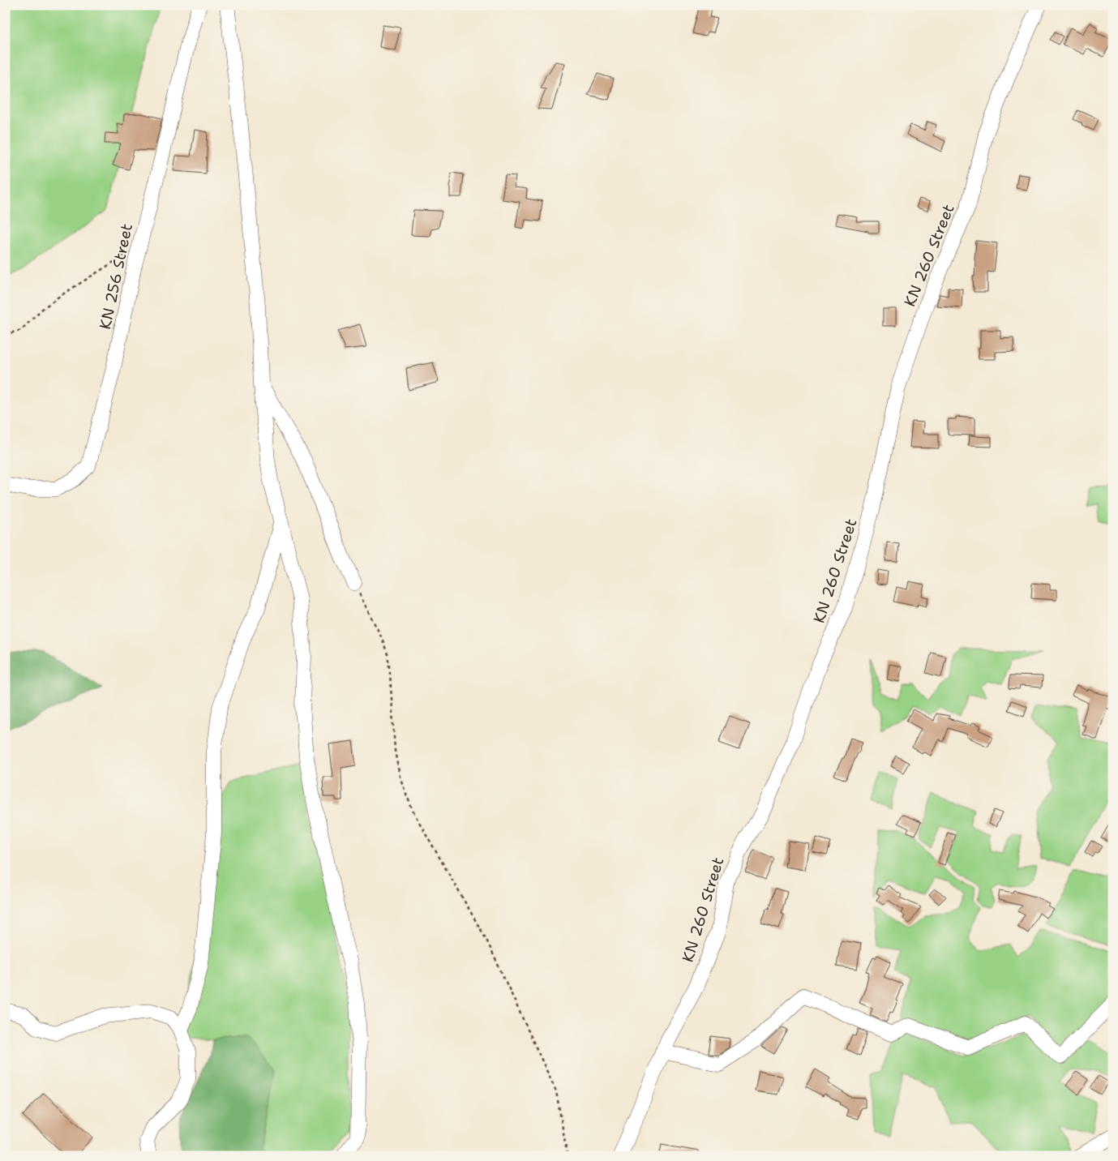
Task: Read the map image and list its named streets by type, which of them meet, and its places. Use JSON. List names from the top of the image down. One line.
{"streets":{"street":["KN 260 Street","KN 256 Street"]}}
